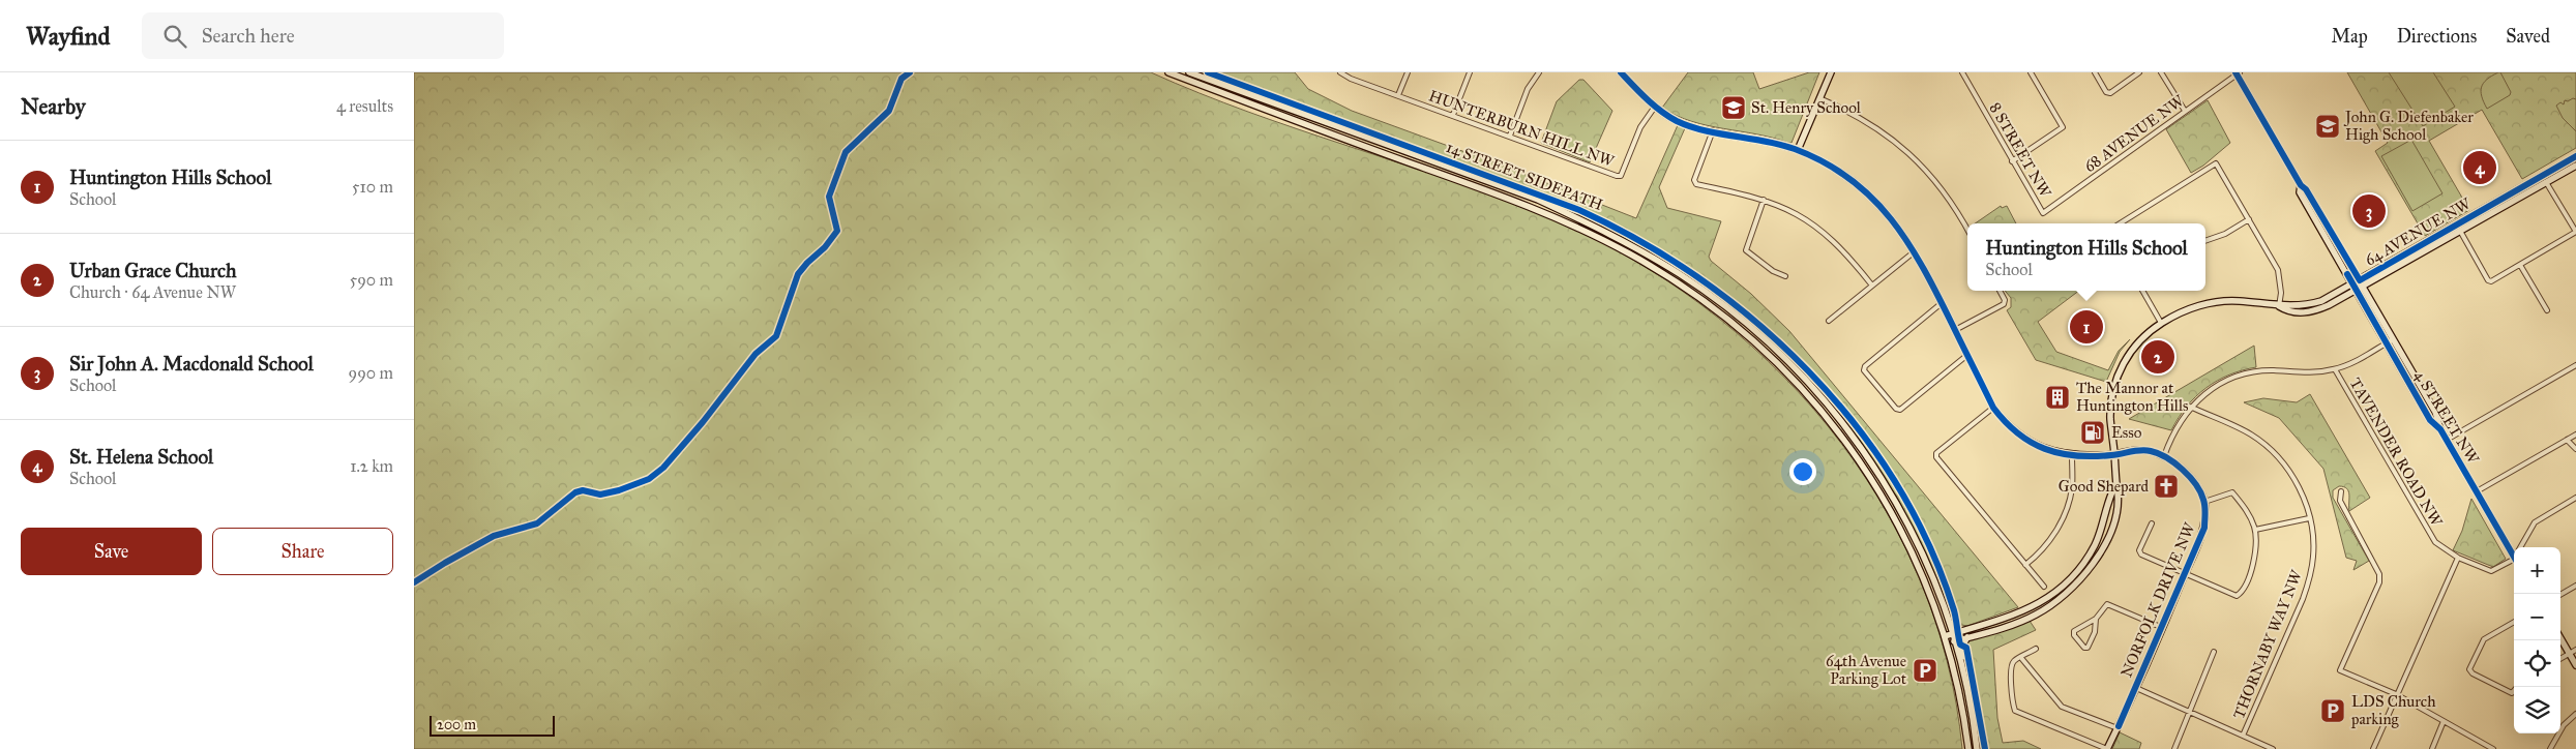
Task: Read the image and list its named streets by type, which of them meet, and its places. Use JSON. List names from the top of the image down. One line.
{"streets":{"main road":["64 AVENUE NW","4 STREET NW","NORFOLK DRIVE NW"],"street":["HUNTERBURN HILL NW","68 AVENUE NW","8 STREET NW","TAVENDER ROAD NW","THORNABY WAY NW"],"cycle path":["14 STREET SIDEPATH"]},"crossings":[["68 AVENUE NW","8 STREET NW"],["68 AVENUE NW","4 STREET NW"],["64 AVENUE NW","4 STREET NW"]],"places":{"school or university":["St. Henry School","John G. Diefenbaker High School"],"building":["The Mannor at Huntington Hills"],"fuel station":["Esso"],"church":["Good Shepard"],"parking":["64th Avenue Parking Lot","LDS Church parking"]},"scale_bar":"200 m","page":{"header":"Wayfind","search":"Search here","nav":["Map","Directions","Saved"],"heading":["Nearby","4 results"],"list":[{"mark":"1","name":"Huntington Hills School","note":"School","value":"510 m"},{"mark":"2","name":"Urban Grace Church","note":"Church · 64 Avenue NW","value":"590 m"},{"mark":"3","name":"Sir John A. Macdonald School","note":"School","value":"990 m"},{"mark":"4","name":"St. Helena School","note":"School","value":"1.2 km"}],"pins":["4","3","1","2"],"popup":["Huntington Hills School","School"],"buttons":["Save","Share"],"map_buttons":["+","−"],"scale":"200 m"}}
